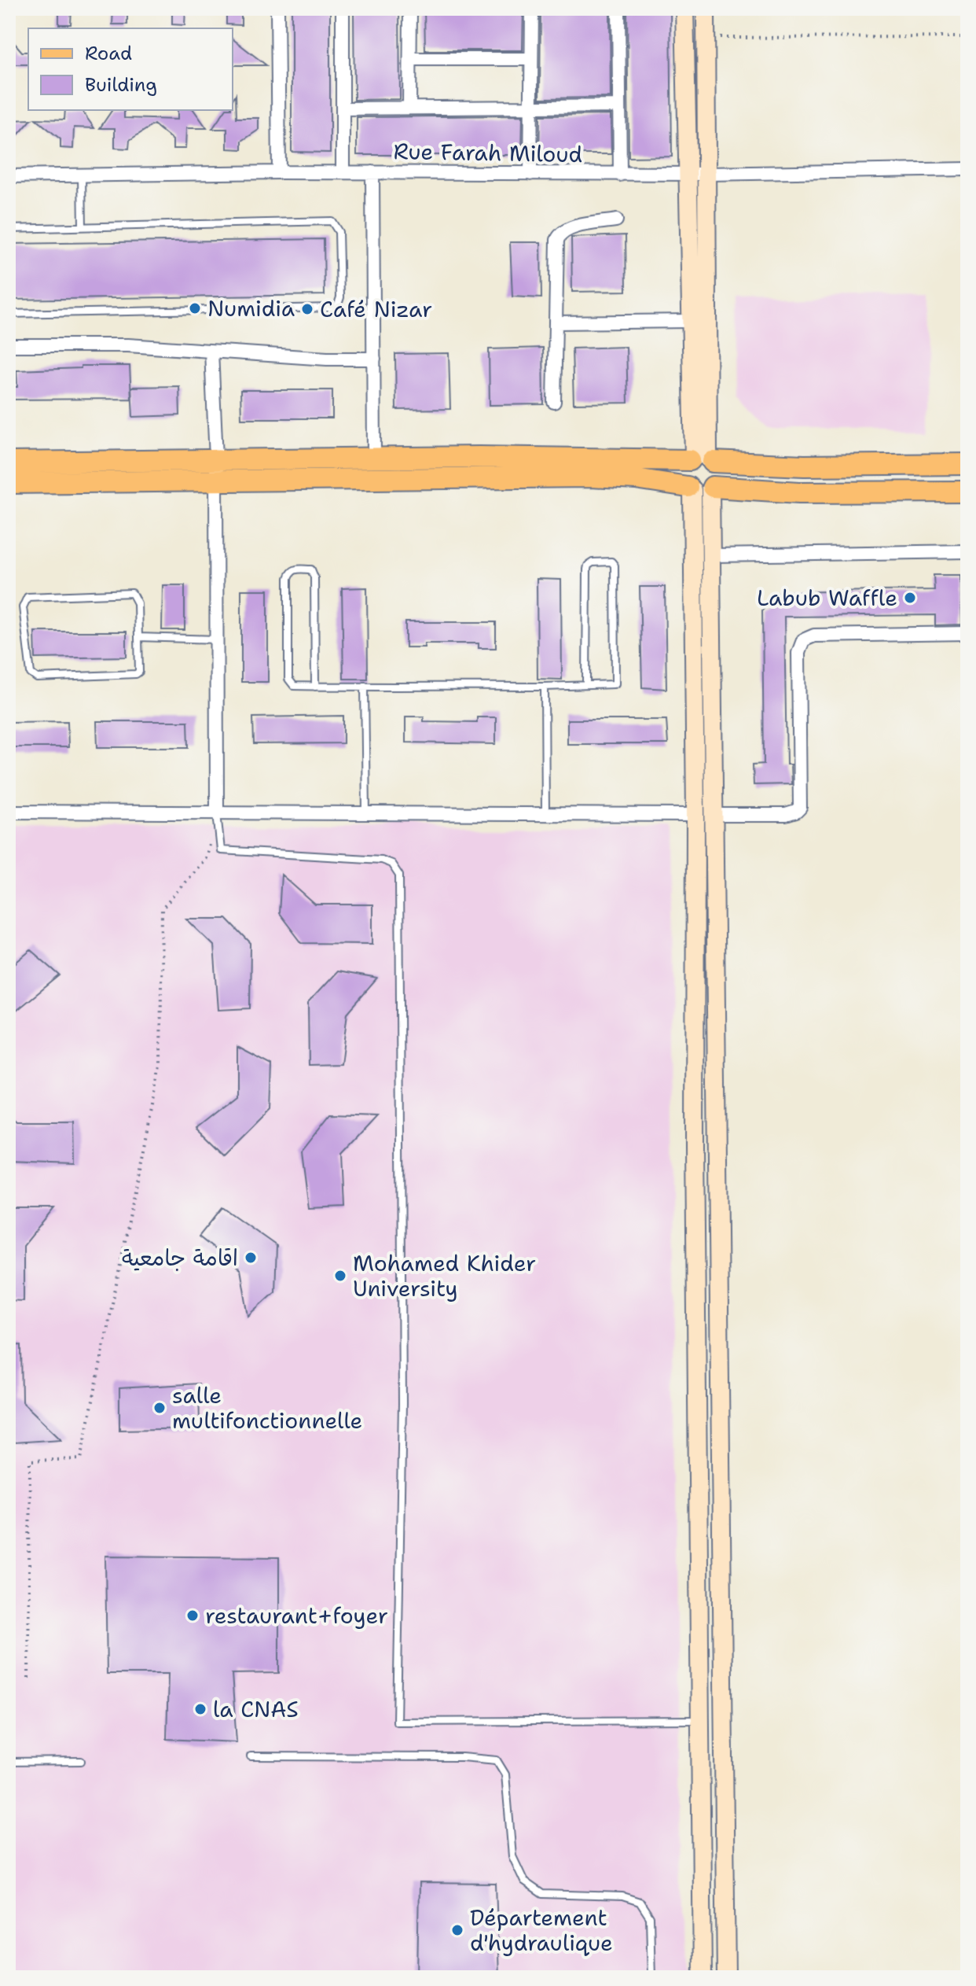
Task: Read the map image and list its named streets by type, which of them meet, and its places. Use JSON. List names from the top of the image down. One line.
{"streets":{"street":["Rue Farah Miloud"]},"places":["Numidia","Café Nizar","Labub Waffle","اقامة جامعية","Mohamed Khider University","salle multifonctionnelle","restaurant+foyer","la CNAS","Département d'hydraulique"],"legend":["Road","Building"]}
